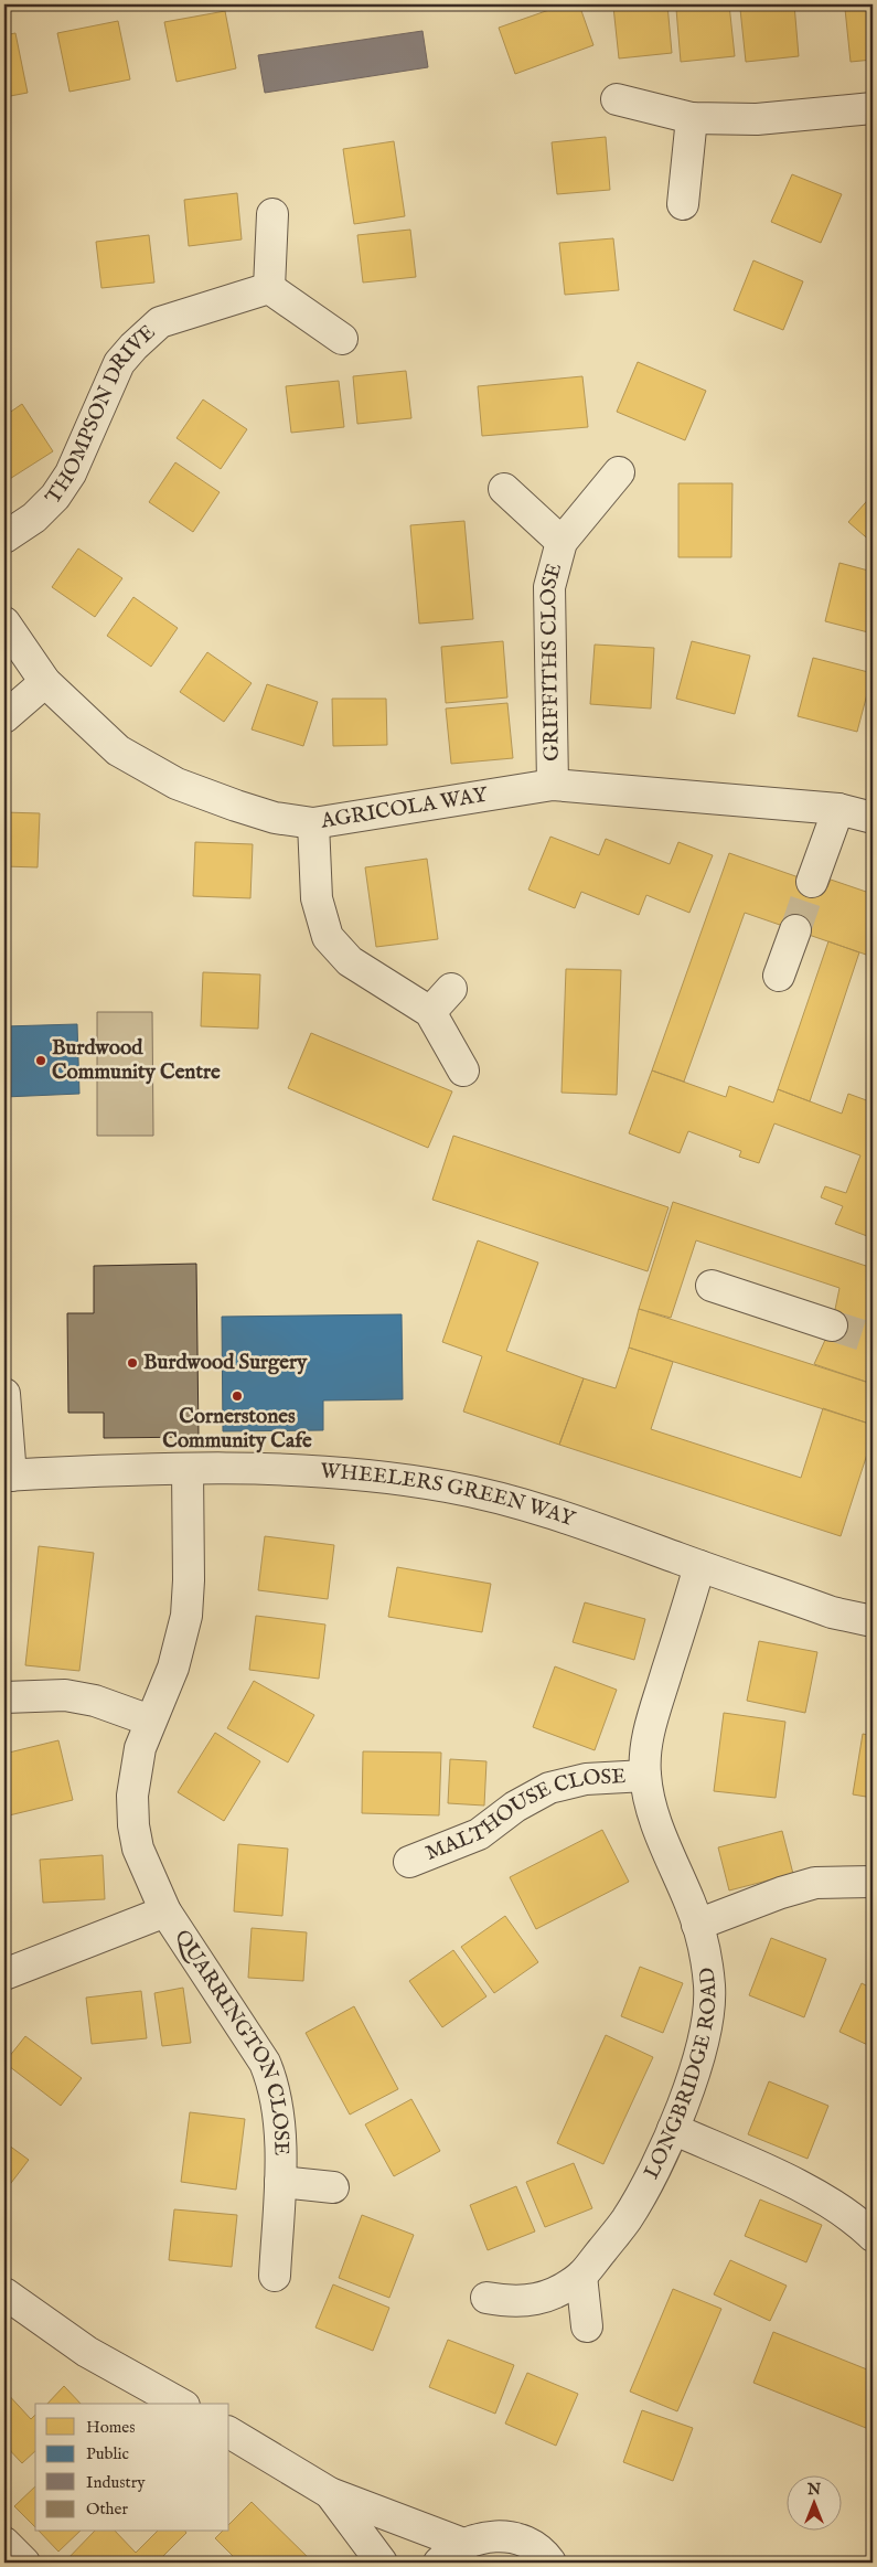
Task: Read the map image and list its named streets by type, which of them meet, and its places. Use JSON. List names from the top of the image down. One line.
{"streets":{"street":["THOMPSON DRIVE","GRIFFITHS CLOSE","AGRICOLA WAY","WHEELERS GREEN WAY","MALTHOUSE CLOSE","QUARRINGTON CLOSE","LONGBRIDGE ROAD"]},"crossings":[["GRIFFITHS CLOSE","AGRICOLA WAY"],["WHEELERS GREEN WAY","QUARRINGTON CLOSE"],["WHEELERS GREEN WAY","LONGBRIDGE ROAD"],["MALTHOUSE CLOSE","LONGBRIDGE ROAD"]],"places":["Burdwood Community Centre","Burdwood Surgery","Cornerstones Community Cafe"],"legend":["Homes","Public","Industry","Other"],"north":"top"}
